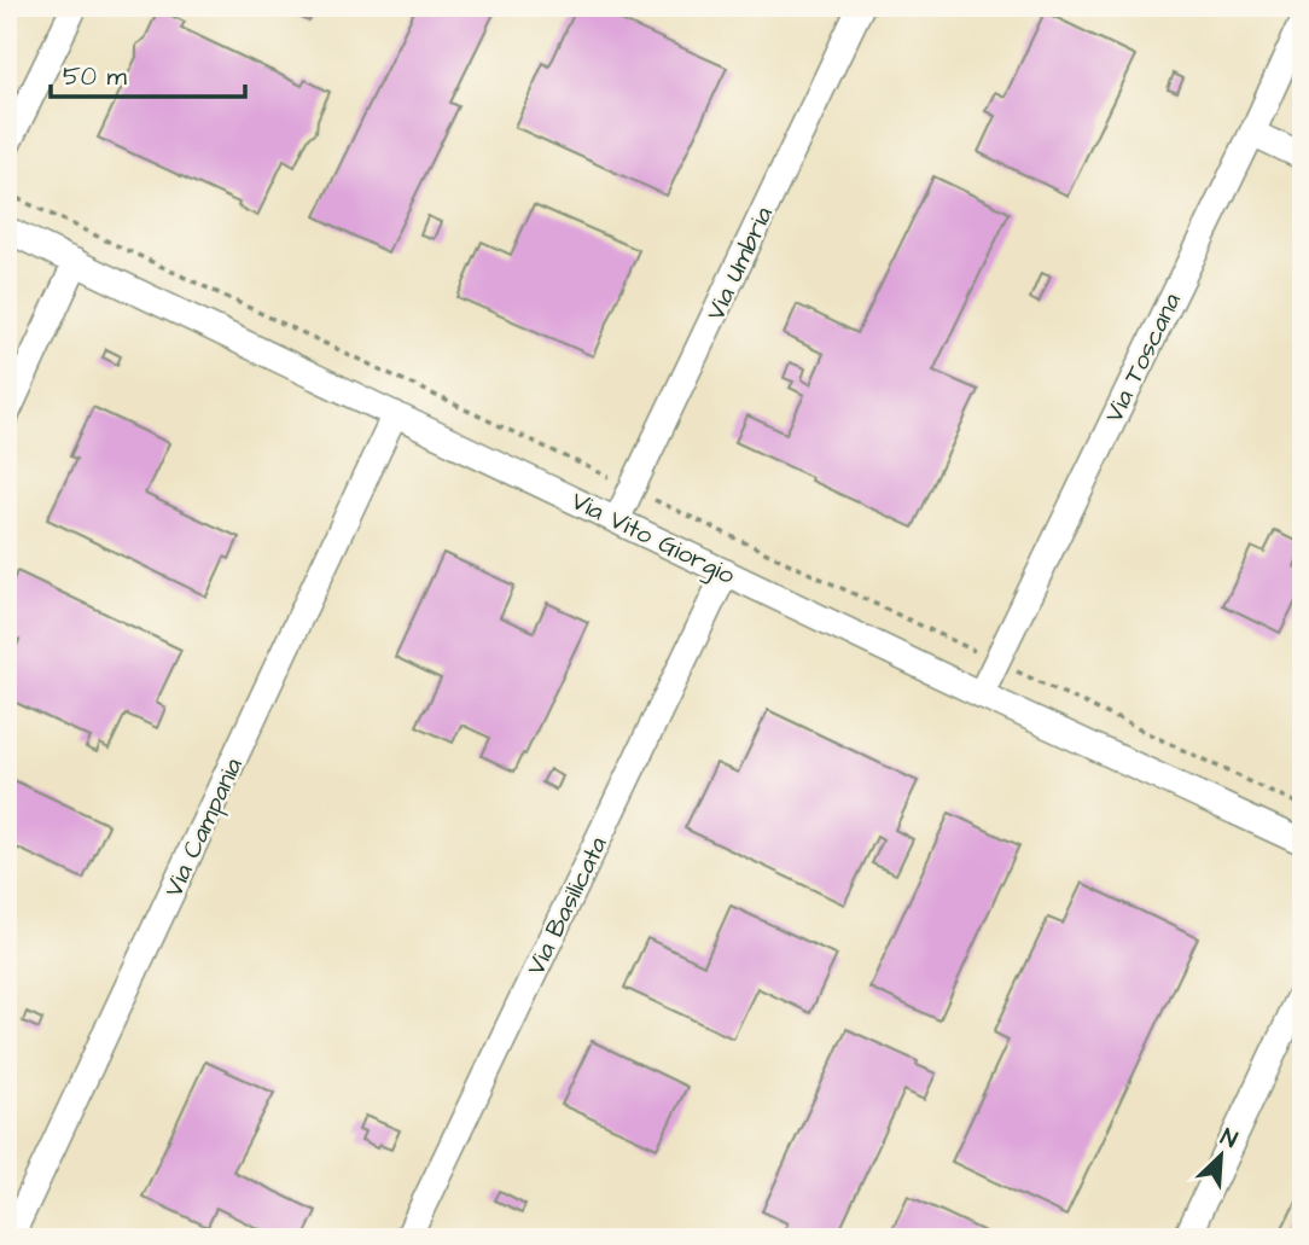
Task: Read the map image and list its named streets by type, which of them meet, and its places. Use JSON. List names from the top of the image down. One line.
{"streets":{"street":["Via Umbria","Via Toscana","Via Vito Giorgio","Via Campania","Via Basilicata"]},"crossings":[["Via Umbria","Via Vito Giorgio"],["Via Toscana","Via Vito Giorgio"],["Via Vito Giorgio","Via Campania"],["Via Vito Giorgio","Via Basilicata"]],"scale_bar":"50 m","north":"top right"}
